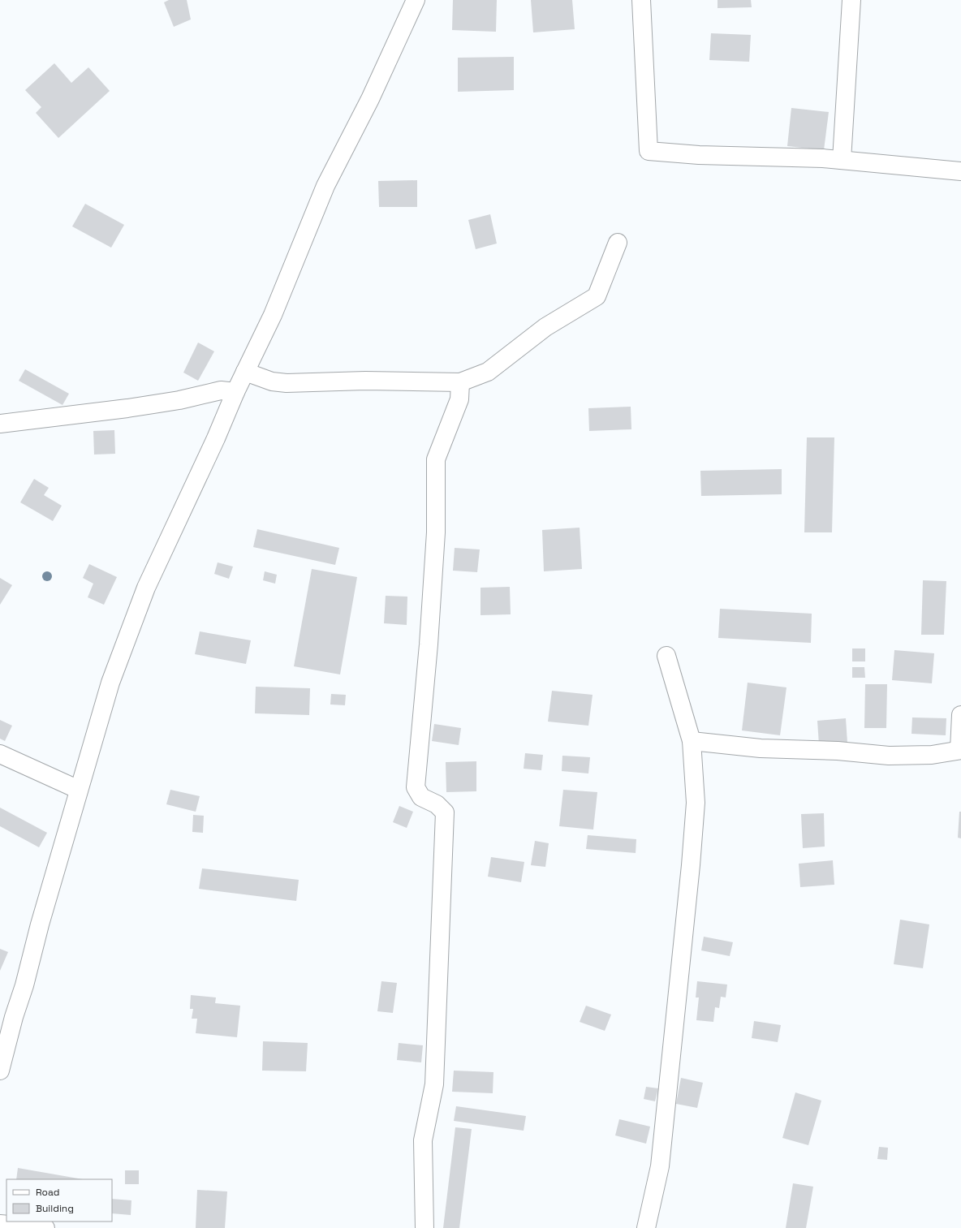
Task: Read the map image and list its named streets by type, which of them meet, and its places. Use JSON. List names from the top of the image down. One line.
{"legend":["Road","Building"]}
